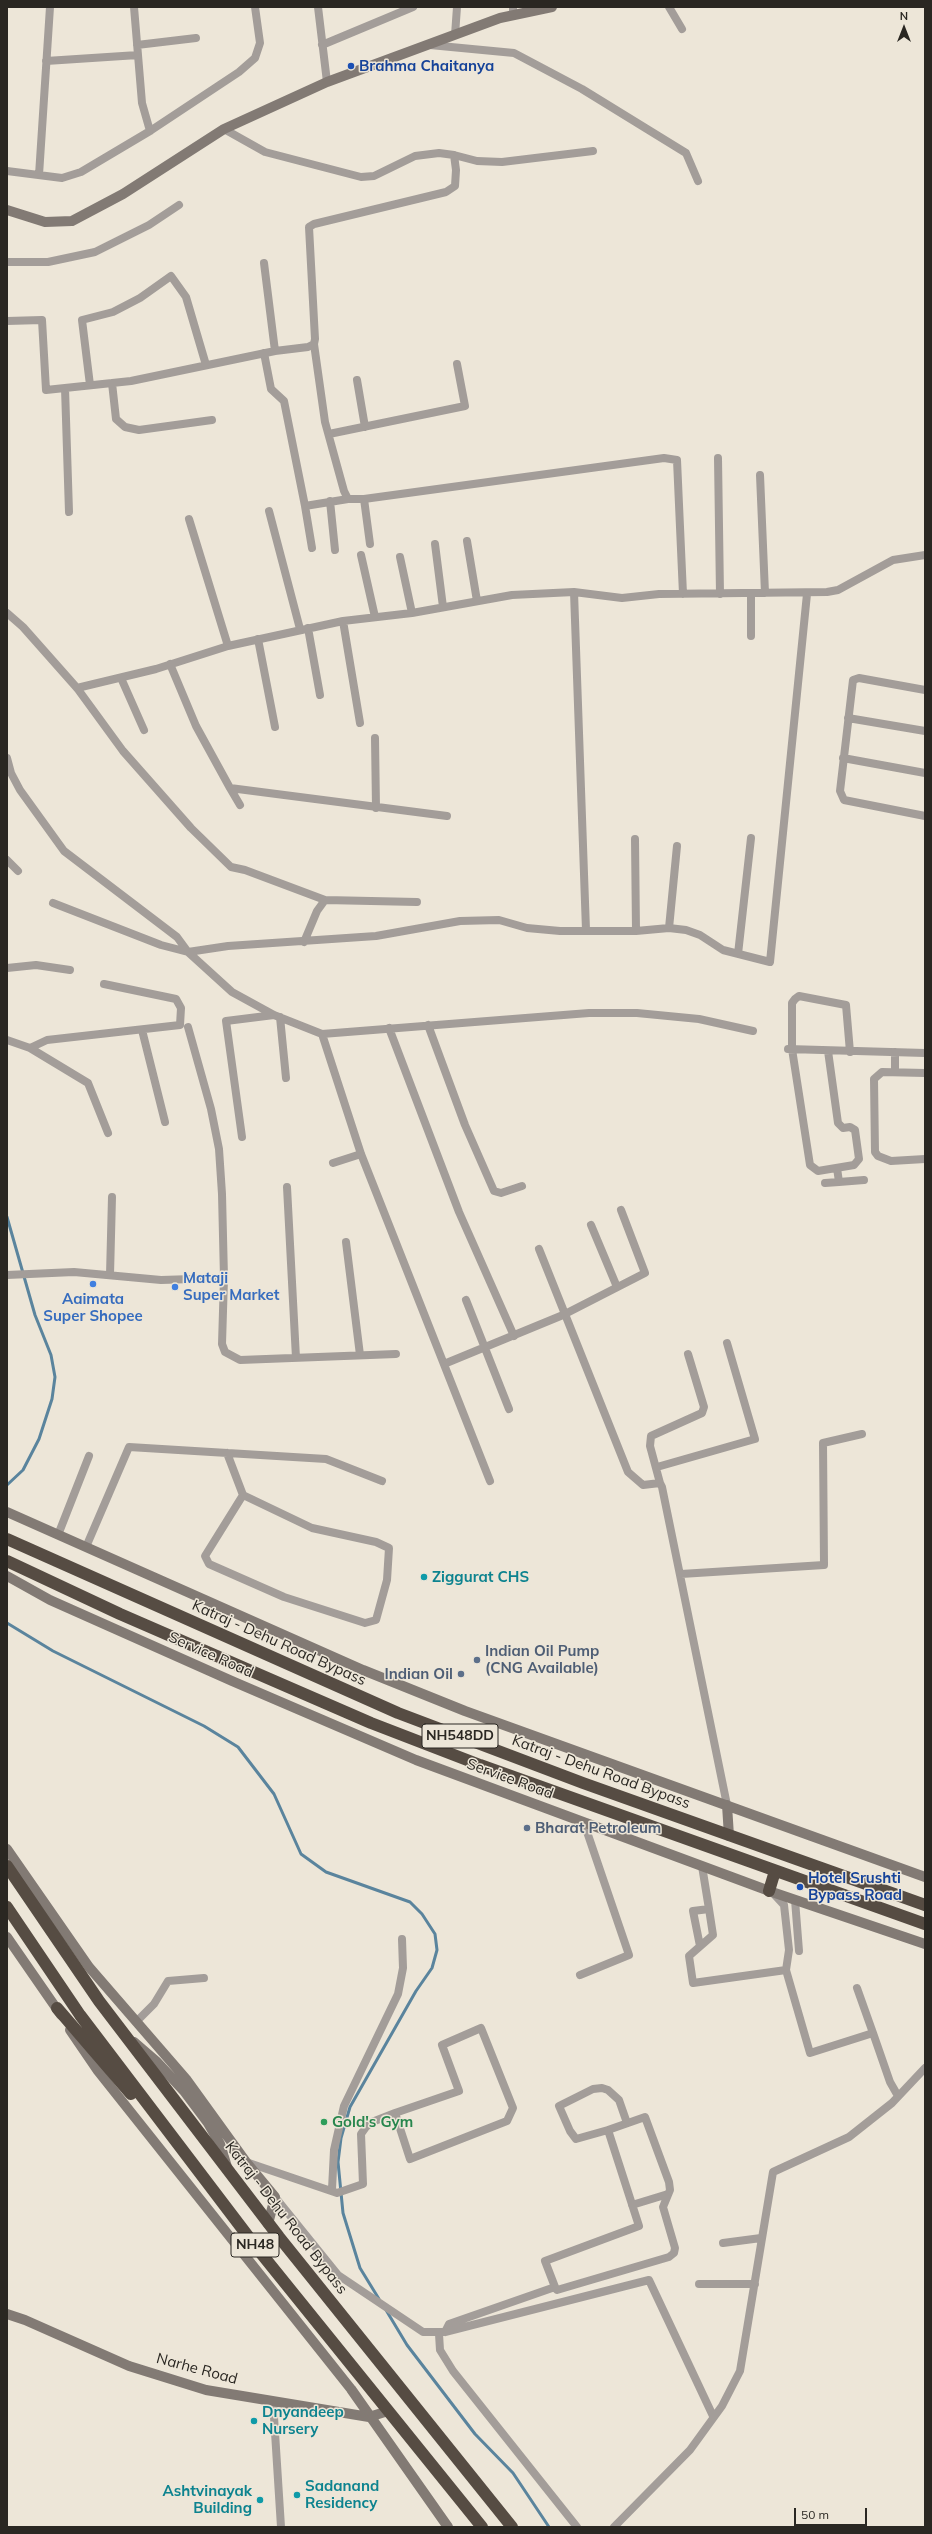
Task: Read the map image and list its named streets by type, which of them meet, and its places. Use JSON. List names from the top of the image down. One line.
{"streets":{"highway":["Katraj - Dehu Road Bypass","NH548DD","NH48"],"street":["Service Road","Narhe Road"]},"crossings":[["NH48","Narhe Road"]],"places":["Brahma Chaitanya","Aaimata Super Shopee","Mataji Super Market","Ziggurat CHS","Indian Oil Pump (CNG Available)","Indian Oil","Bharat Petroleum","Hotel Srushti Bypass Road","Gold's Gym","Dnyandeep Nursery","Sadanand Residency","Ashtvinayak Building"],"scale_bar":"50 m","north":"top"}
